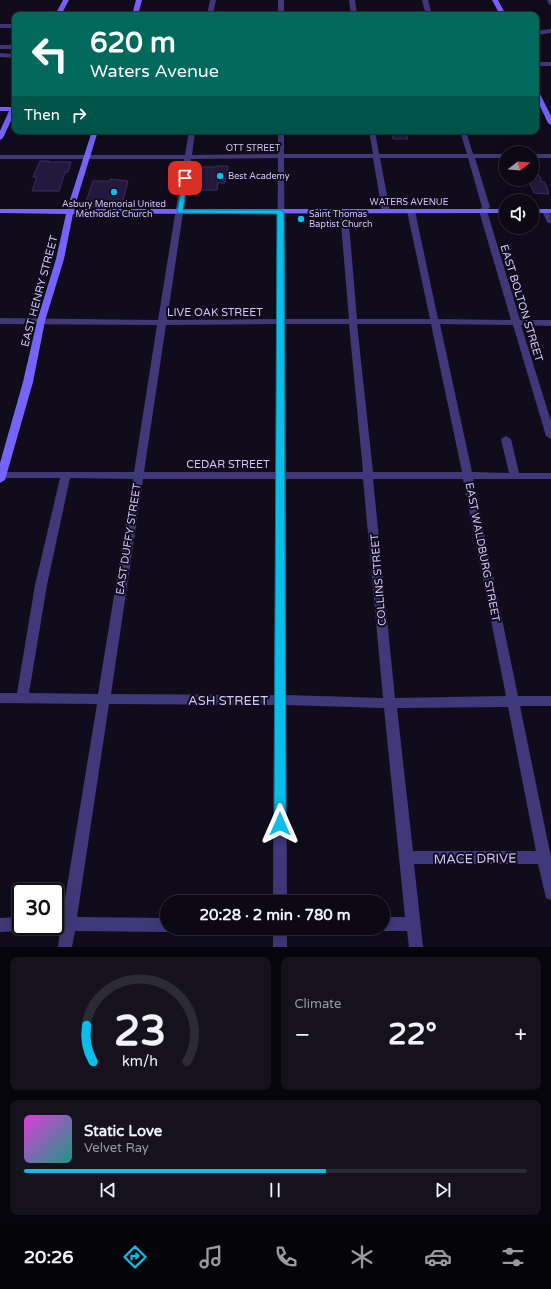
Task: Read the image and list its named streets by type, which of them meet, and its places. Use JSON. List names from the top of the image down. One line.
{"streets":{"main road":["WATERS AVENUE","EAST HENRY STREET"],"street":["OTT STREET","EAST BOLTON STREET","LIVE OAK STREET","CEDAR STREET","EAST DUFFY STREET","EAST WALDBURG STREET","COLLINS STREET","ASH STREET","MACE DRIVE"]},"crossings":[["OTT STREET","EAST HENRY STREET"],["OTT STREET","EAST BOLTON STREET"],["OTT STREET","EAST DUFFY STREET"],["WATERS AVENUE","EAST HENRY STREET"],["WATERS AVENUE","EAST BOLTON STREET"],["WATERS AVENUE","EAST DUFFY STREET"],["WATERS AVENUE","EAST WALDBURG STREET"],["WATERS AVENUE","COLLINS STREET"],["EAST HENRY STREET","LIVE OAK STREET"],["EAST HENRY STREET","CEDAR STREET"],["EAST BOLTON STREET","LIVE OAK STREET"],["LIVE OAK STREET","EAST DUFFY STREET"],["LIVE OAK STREET","EAST WALDBURG STREET"],["LIVE OAK STREET","COLLINS STREET"],["CEDAR STREET","EAST DUFFY STREET"],["CEDAR STREET","EAST WALDBURG STREET"],["CEDAR STREET","COLLINS STREET"],["EAST DUFFY STREET","ASH STREET"],["EAST WALDBURG STREET","ASH STREET"],["EAST WALDBURG STREET","MACE DRIVE"],["COLLINS STREET","ASH STREET"],["COLLINS STREET","MACE DRIVE"]],"places":["Best Academy","Asbury Memorial United Methodist Church","Saint Thomas Baptist Church"],"north":"right","page":{"turn":["620 m","Waters Avenue"],"then":"Then","limit":"30","trip":"20:28 · 2 min · 780 m","tile":"Climate","heat":["−","22°","+"],"song":["Static Love","Velvet Ray"],"tabs":"20:26","gauge":["23","km/h"]}}
